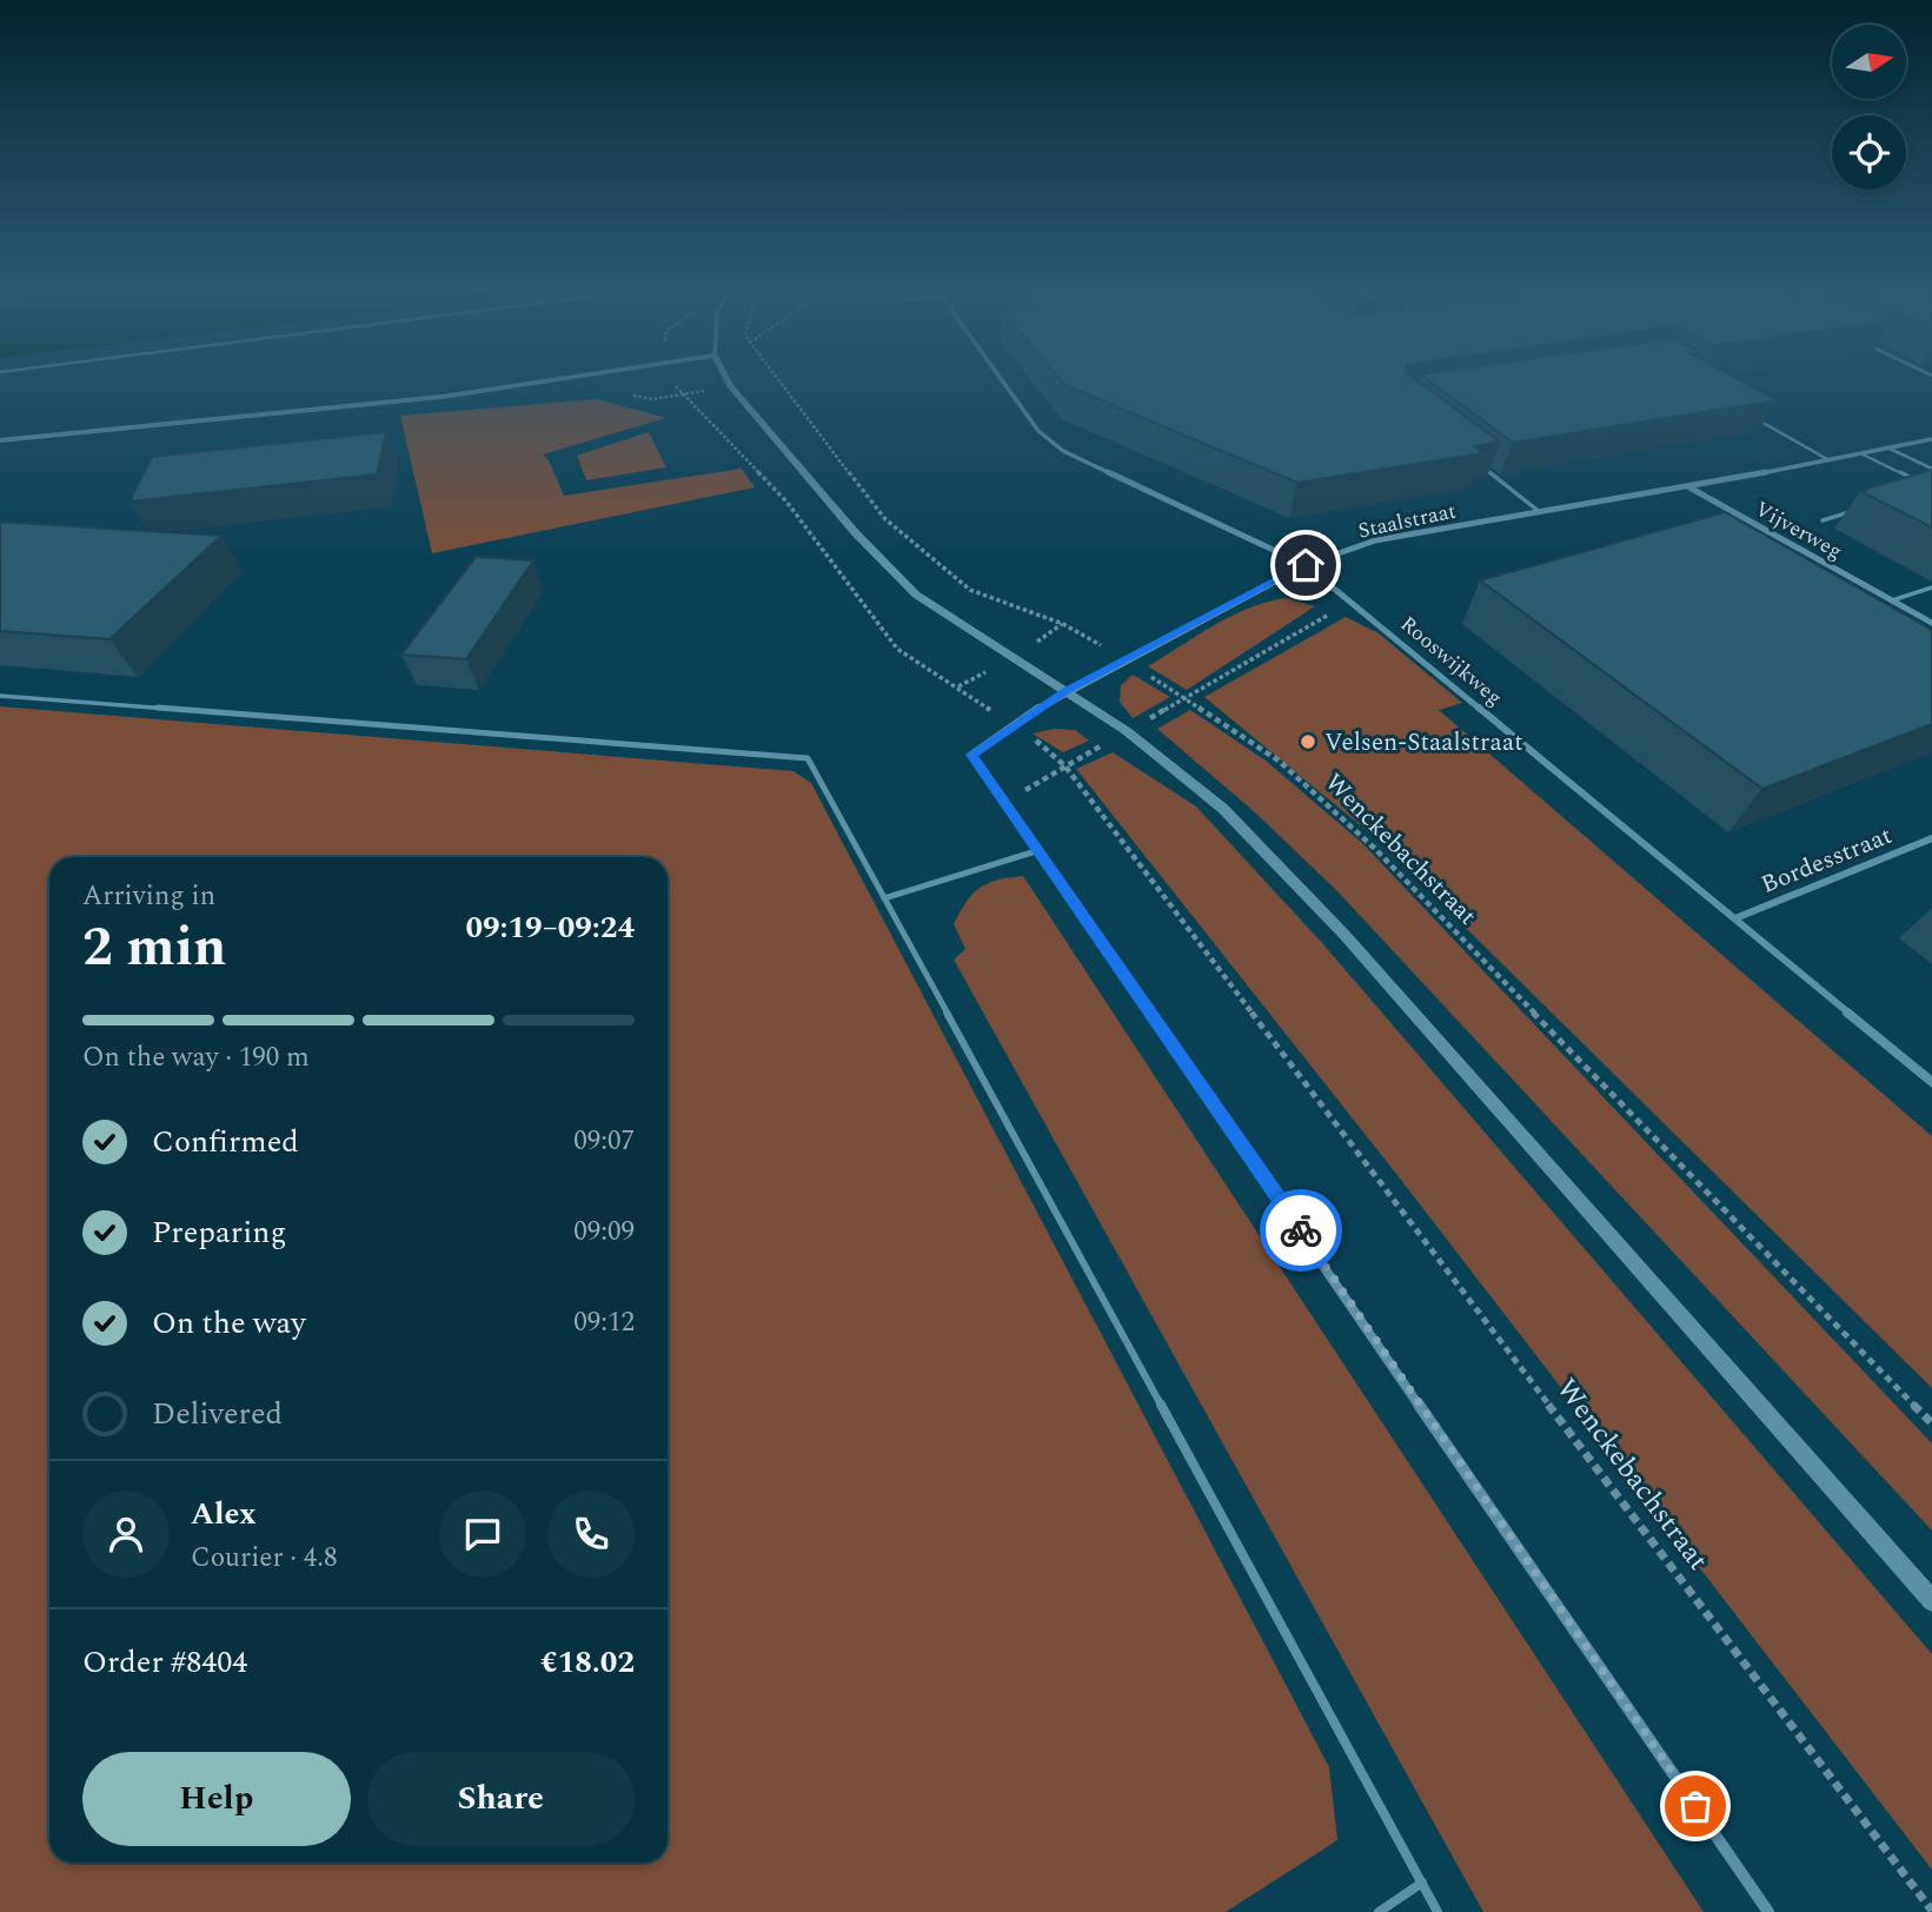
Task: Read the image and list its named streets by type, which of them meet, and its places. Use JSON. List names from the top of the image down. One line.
{"streets":{"street":["Staalstraat","Vijverweg","Rooswijkweg","Bordesstraat"],"path":["Wenckebachstraat"]},"crossings":[["Staalstraat","Vijverweg"],["Staalstraat","Rooswijkweg"],["Staalstraat","Wenckebachstraat"],["Rooswijkweg","Bordesstraat"]],"places":["Velsen-Staalstraat"],"north":"right","page":{"heading":["2 min","Arriving in","09:19–09:24"],"panel":["Alex","Courier · 4.8","Order #8404","€18.02"],"bar":"On the way · 190 m","list":[["Confirmed","09:07"],["Preparing","09:09"],["On the way","09:12"],"Delivered"],"buttons":["Help","Share"]}}
